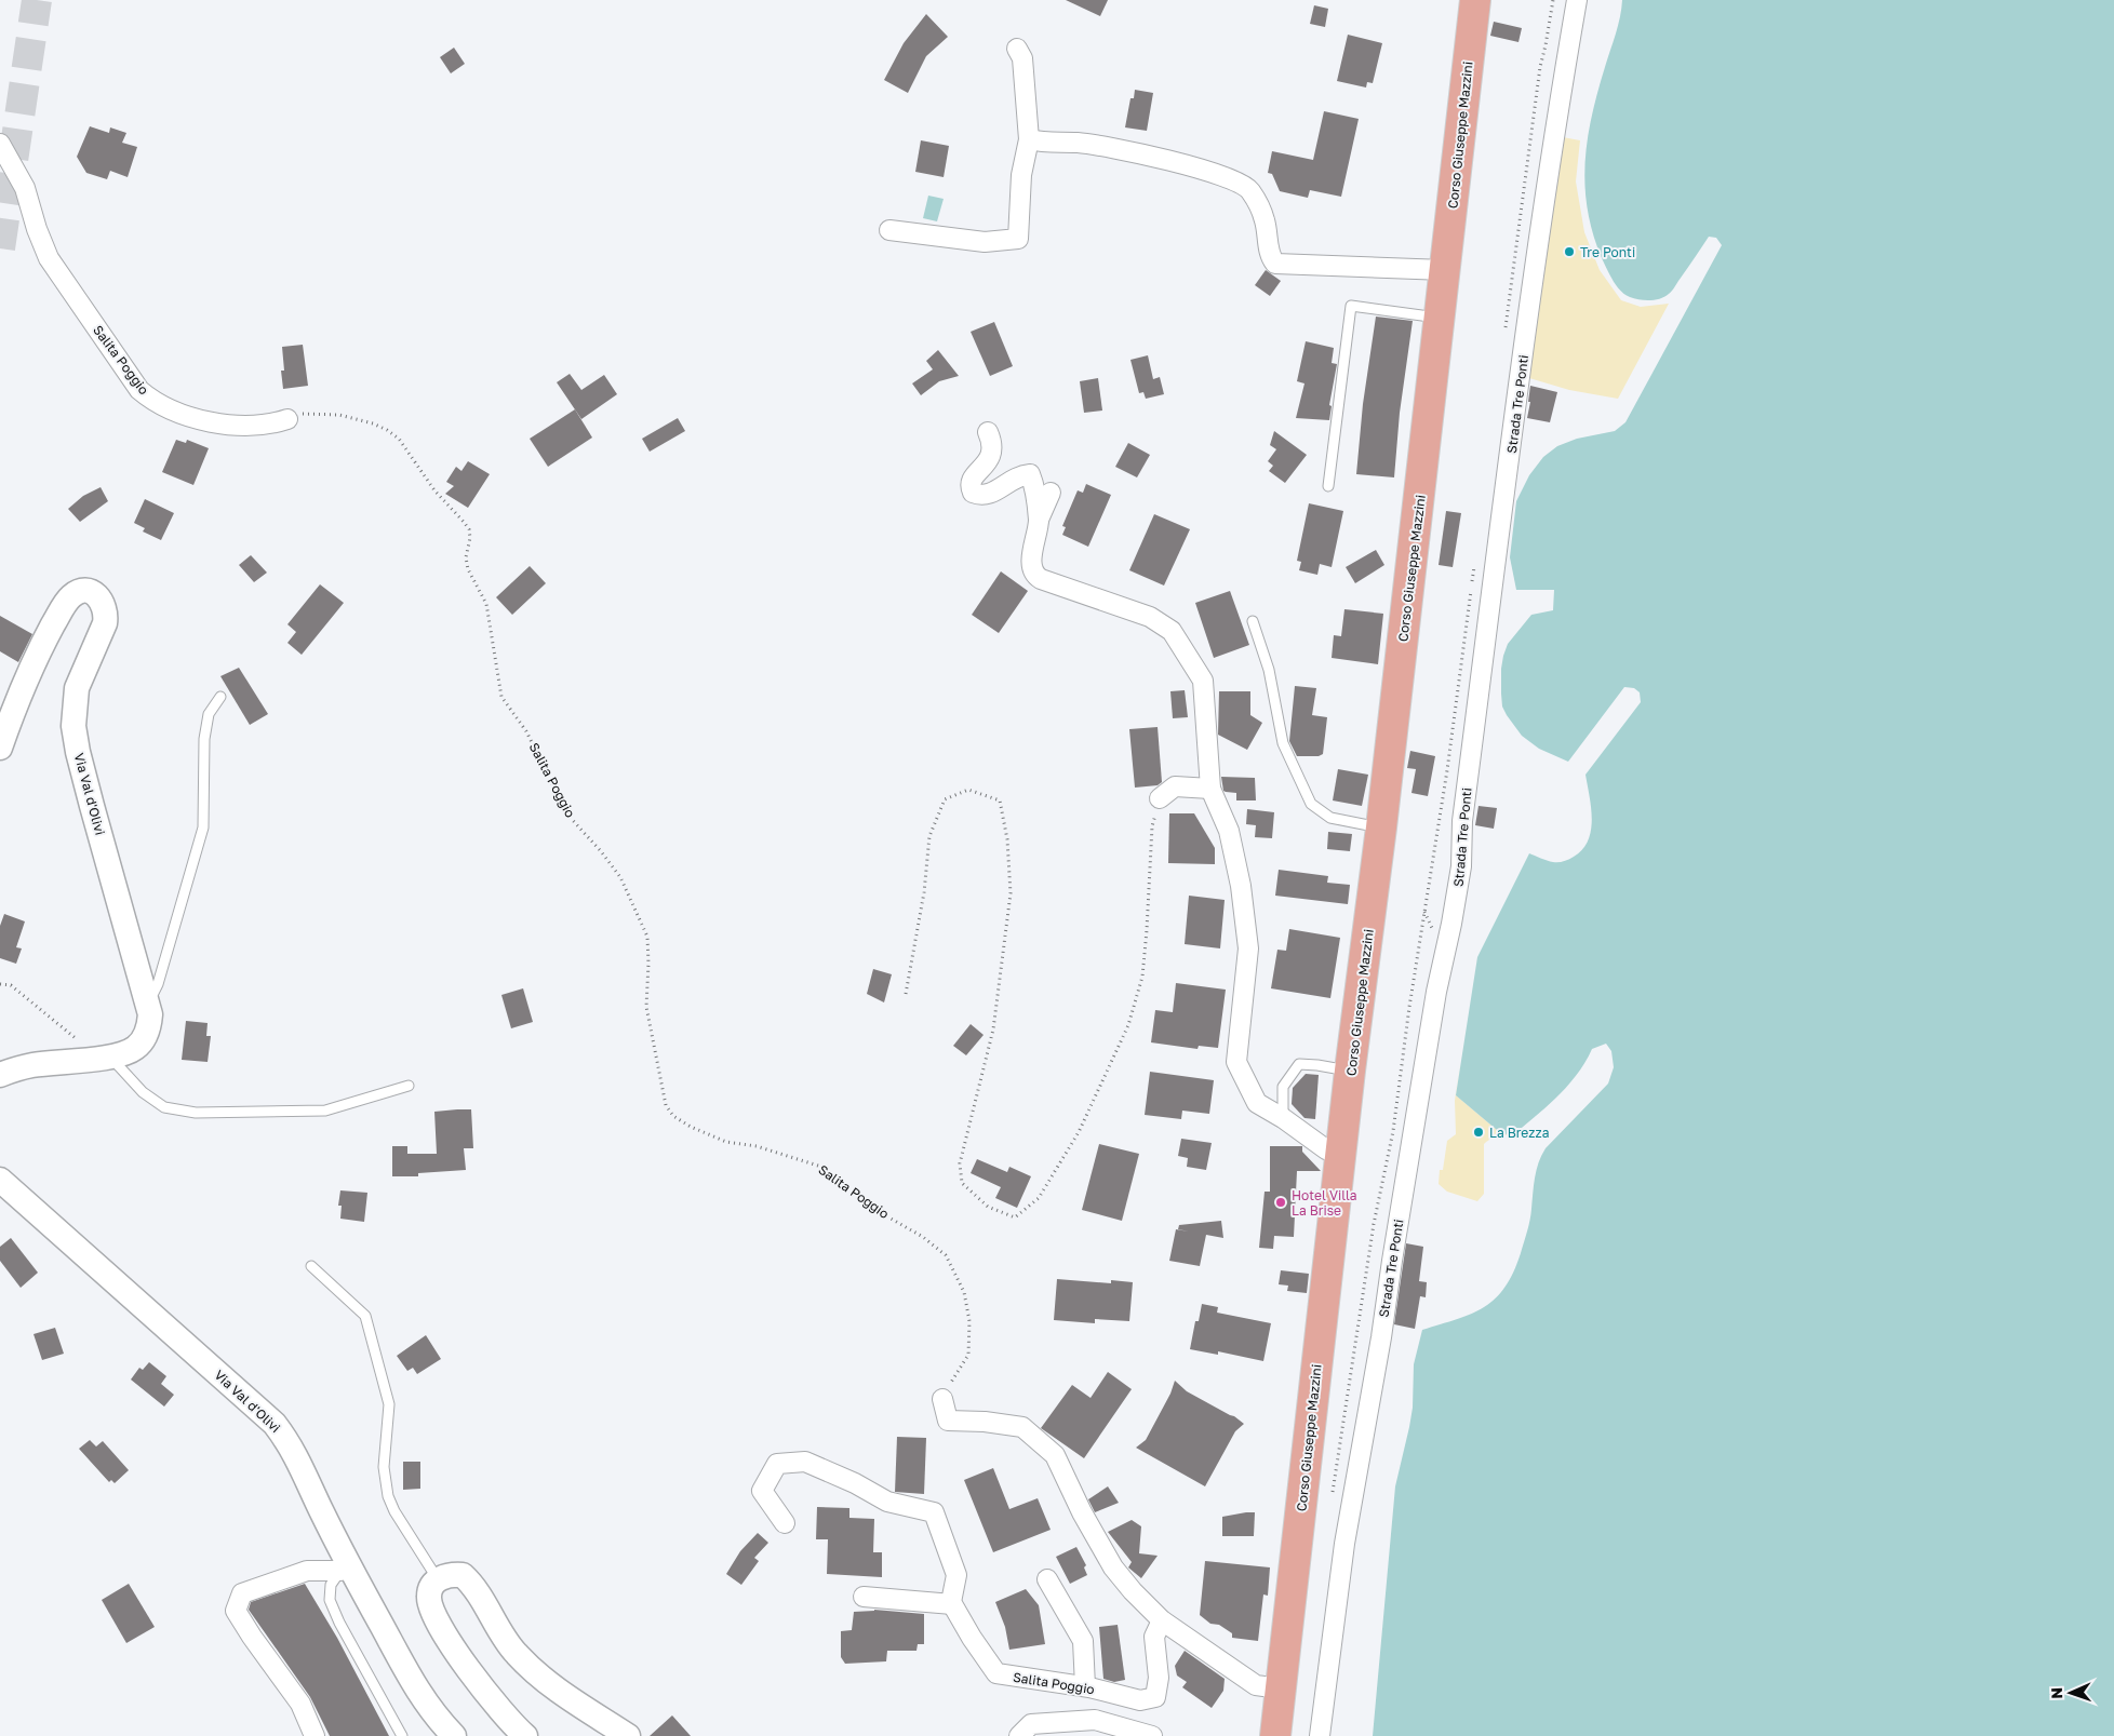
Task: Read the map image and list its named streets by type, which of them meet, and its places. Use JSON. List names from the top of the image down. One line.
{"streets":{"main road":["Corso Giuseppe Mazzini"],"street":["Salita Poggio","Strada Tre Ponti","Via Val d'Olivi"]},"places":["Tre Ponti","La Brezza","Hotel Villa La Brise"],"north":"left"}
